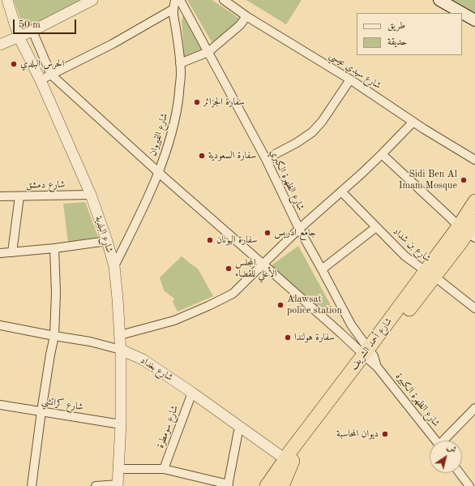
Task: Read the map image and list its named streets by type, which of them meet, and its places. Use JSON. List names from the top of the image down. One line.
{"streets":{"highway":["شارع أحمد الشريف"],"street":["شارع سيدي عيسي","شارع القيروان","شارع الظهرة الكبري","شارع دمشق","شارع البلدية","شارع بن شداد","شارع بغداد","شارع الظهرة الكبيرة","شارع كراتشي","شارع سومطرة"]},"crossings":[["شارع القيروان","شارع البلدية"],["شارع الظهرة الكبري","شارع أحمد الشريف"],["شارع الظهرة الكبري","شارع الظهرة الكبيرة"],["شارع دمشق","شارع البلدية"],["شارع البلدية","شارع بغداد"],["شارع البلدية","شارع كراتشي"],["شارع بن شداد","شارع أحمد الشريف"],["شارع أحمد الشريف","شارع بغداد"],["شارع أحمد الشريف","شارع الظهرة الكبيرة"],["شارع بغداد","شارع سومطرة"]],"places":["الحرس البلدي","سفارة الجزائر","سفارة السعودية","Sidi Ben Al Imam Mosque","جامع ادريس","سفارة اليونان","المجلس الأعلي للقضاء","Alawsat police station","سفارة هولندا","ديوان المحاسبة"],"legend":["طريق","حديقة"],"scale_bar":"50 m","north":"top right"}
